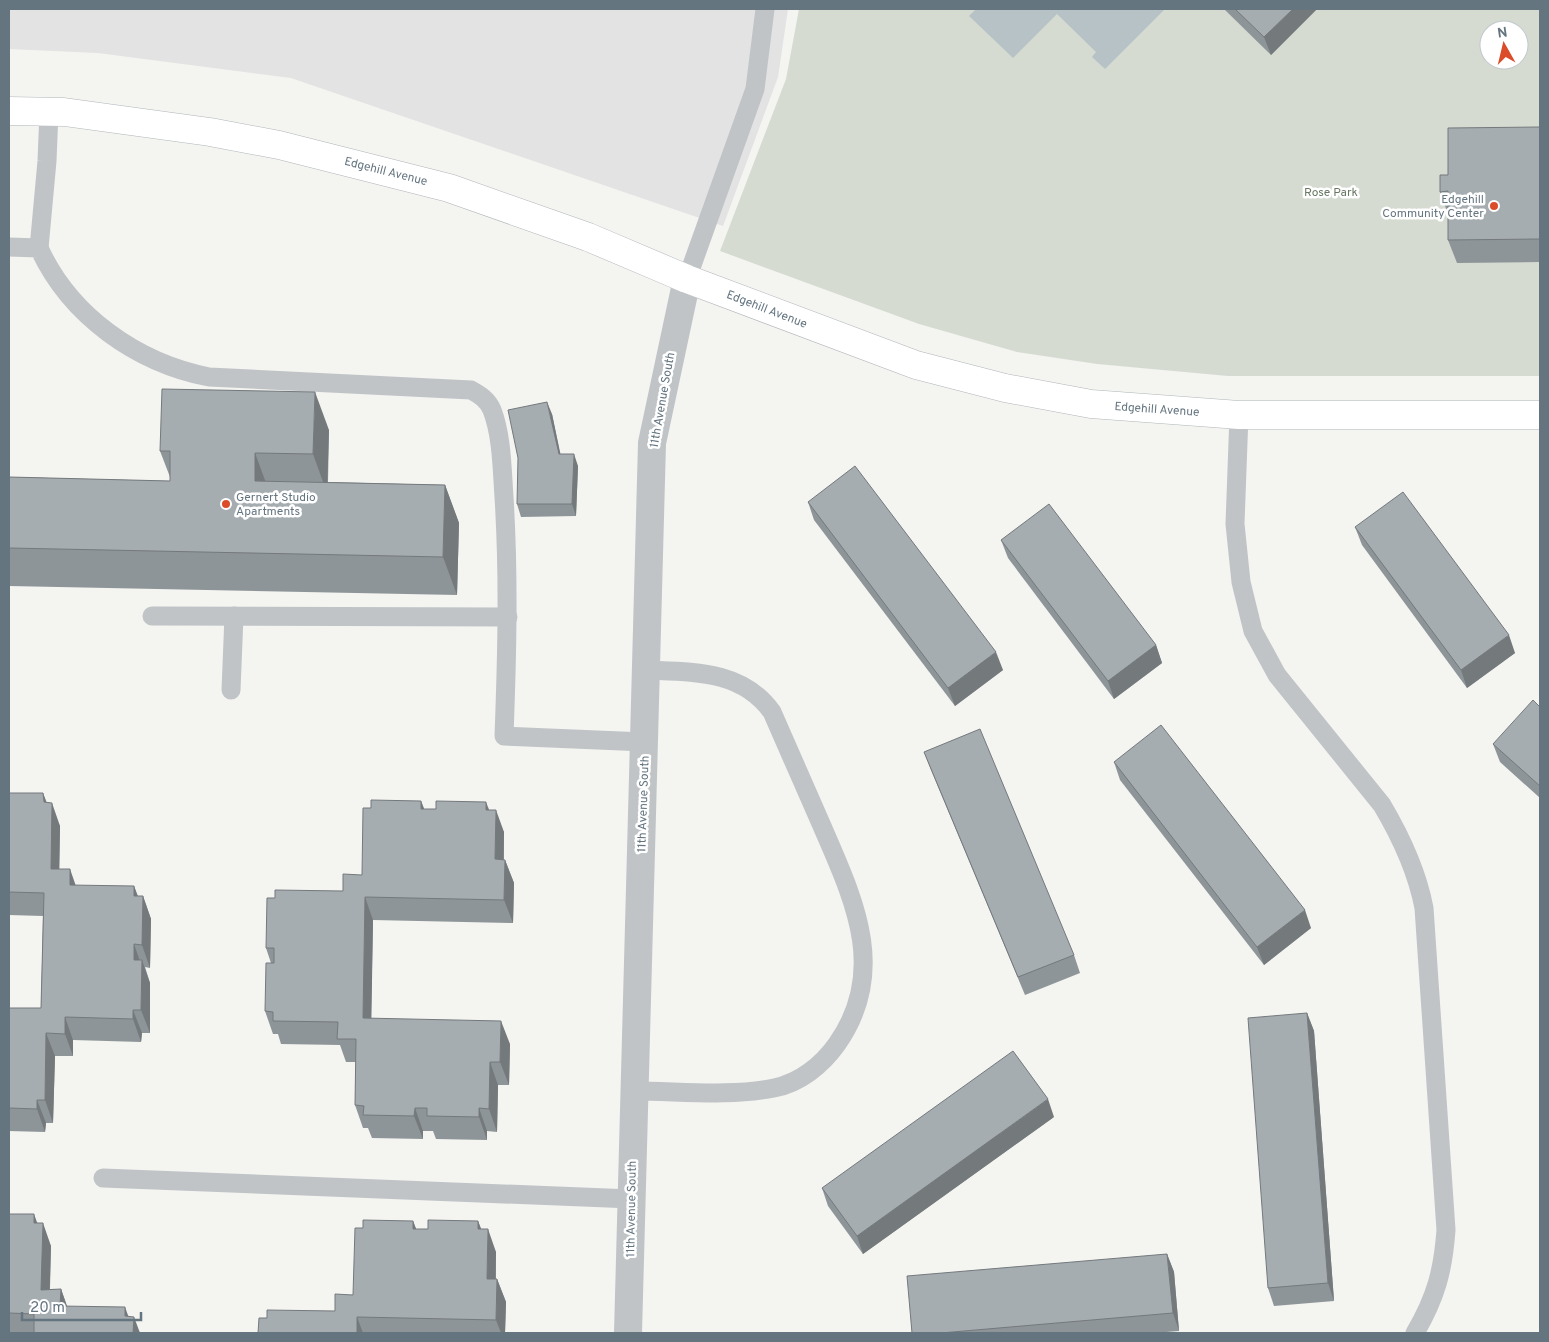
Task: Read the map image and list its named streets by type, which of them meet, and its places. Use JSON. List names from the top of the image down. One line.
{"streets":{"street":["Edgehill Avenue","11th Avenue South"]},"crossings":[["Edgehill Avenue","11th Avenue South"]],"parks":["Rose Park"],"places":["Edgehill Community Center","Gernert Studio Apartments"],"scale_bar":"20 m","north":"top"}
